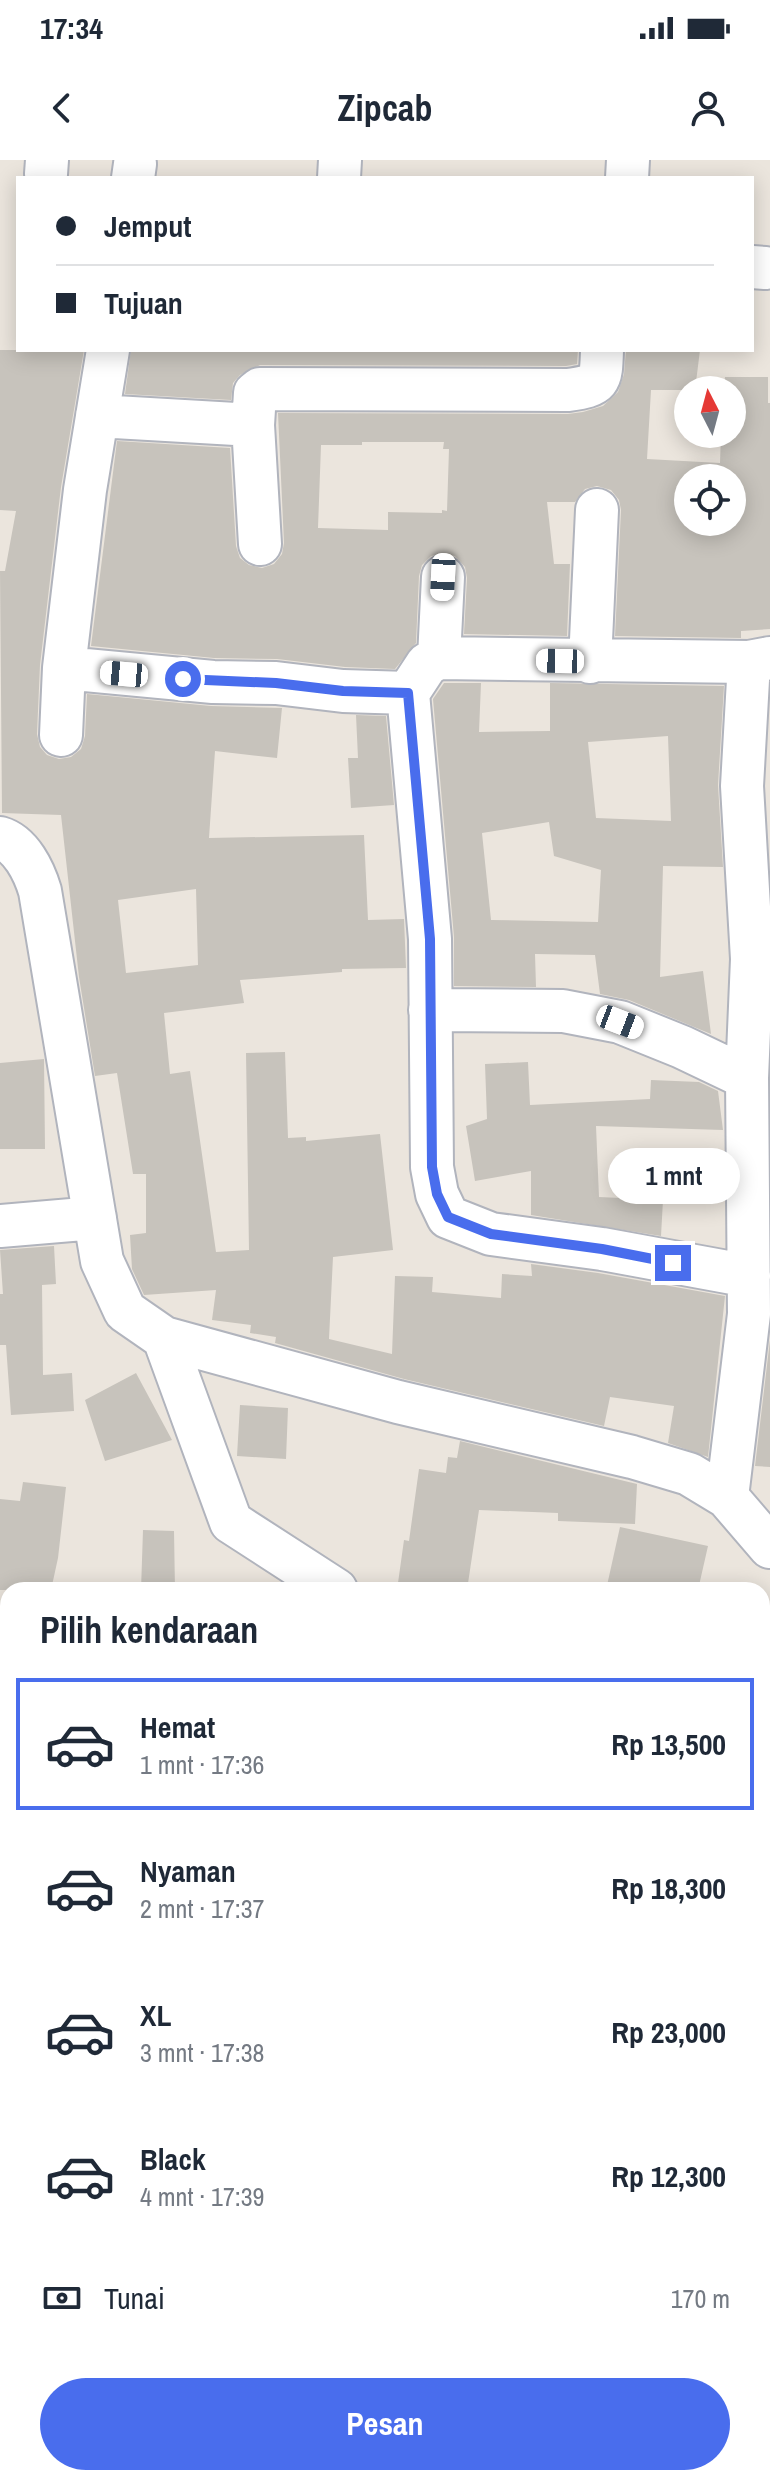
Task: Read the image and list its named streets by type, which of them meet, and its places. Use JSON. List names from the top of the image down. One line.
{"north":"top","page":{"status":"17:34","header":"Zipcab","banner":["Jemput","Tujuan"],"bubble":"1 mnt","heading":"Pilih kendaraan","list":[{"name":"Hemat","note":"1 mnt · 17:36","value":"Rp 13,500"},{"name":"Nyaman","note":"2 mnt · 17:37","value":"Rp 18,300"},{"name":"XL","note":"3 mnt · 17:38","value":"Rp 23,000"},{"name":"Black","note":"4 mnt · 17:39","value":"Rp 12,300"}],"pay":["Tunai","170 m"],"buttons":"Pesan"}}
